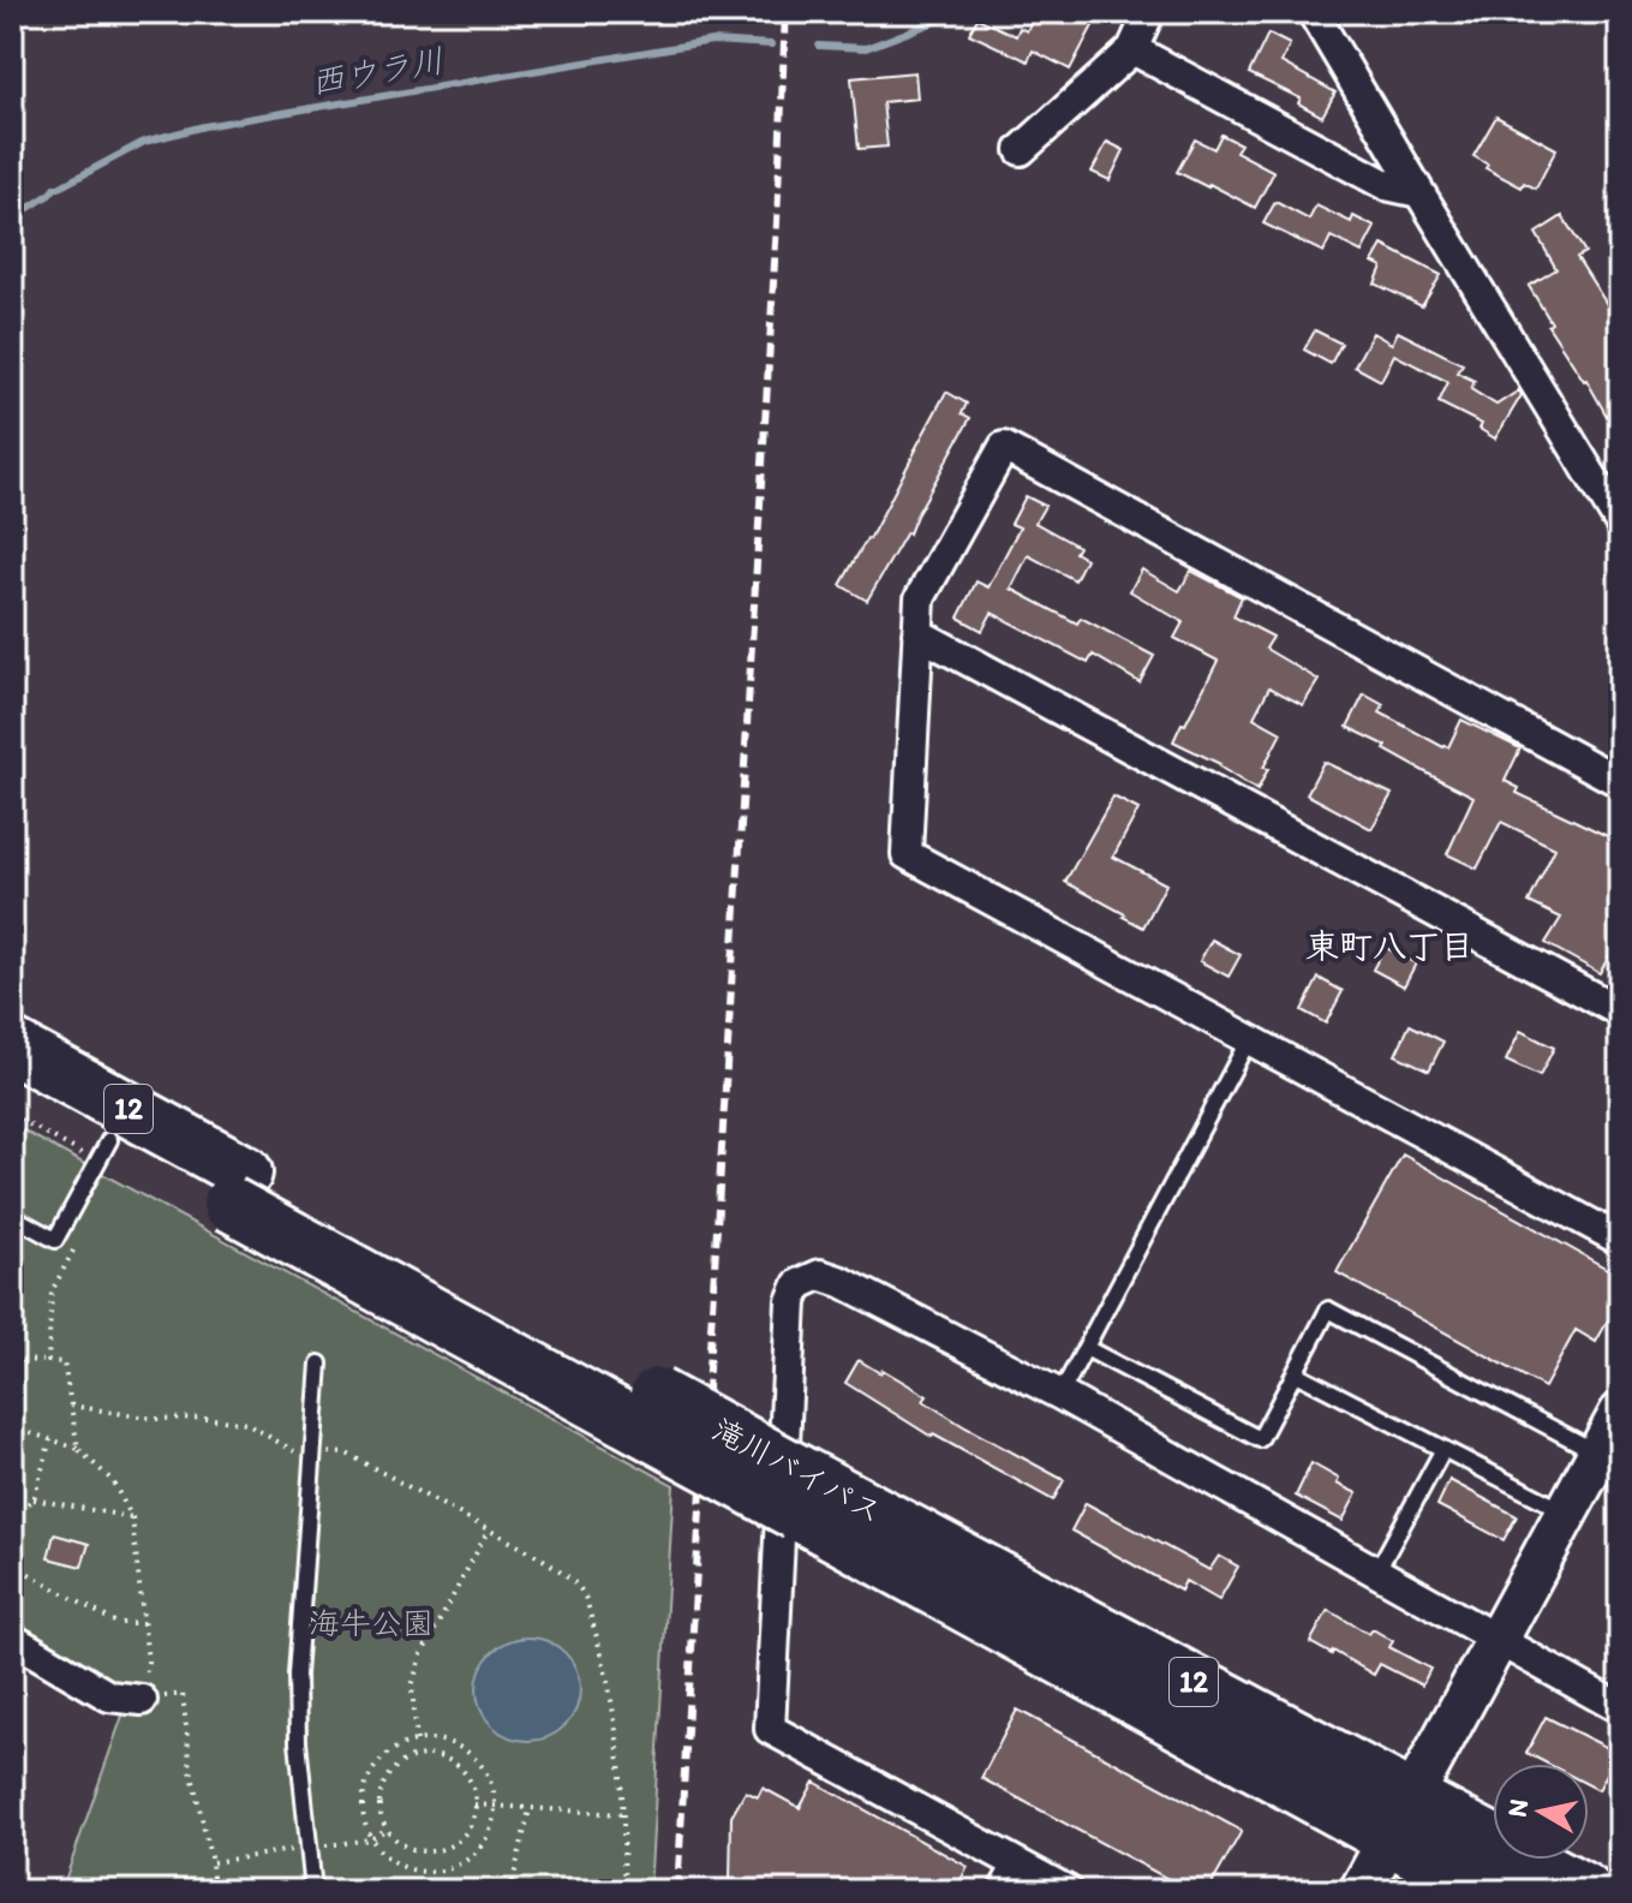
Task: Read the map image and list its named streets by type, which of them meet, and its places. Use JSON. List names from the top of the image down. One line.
{"streets":{"highway":["12","滝川バイパス"]},"districts":["東町八丁目"],"water":["西ウラ川"],"parks":["海牛公園"],"north":"left"}
